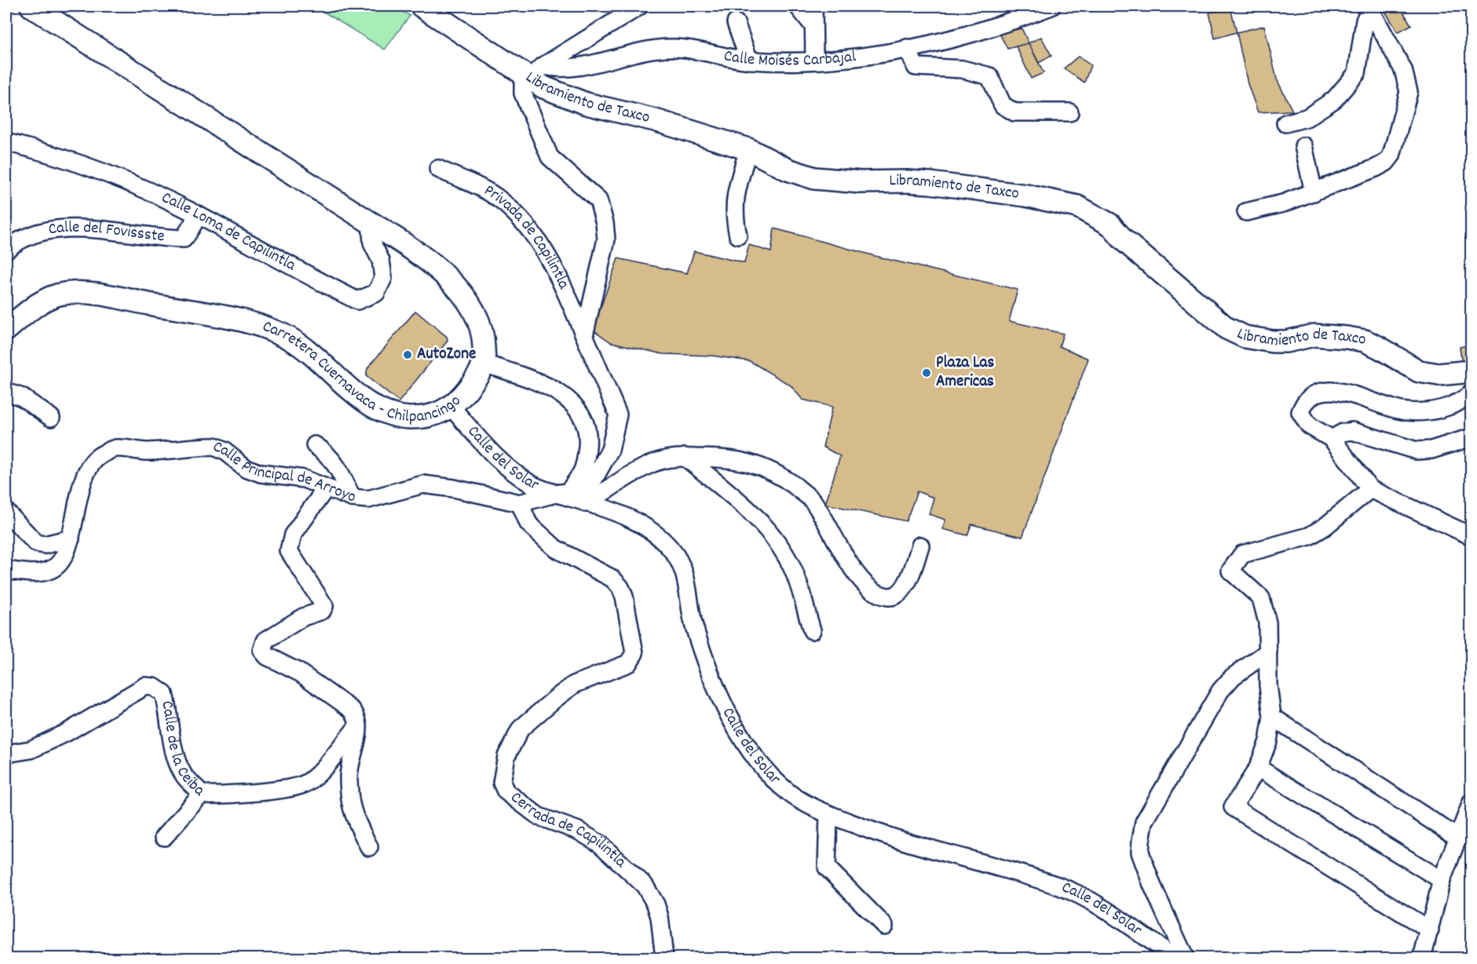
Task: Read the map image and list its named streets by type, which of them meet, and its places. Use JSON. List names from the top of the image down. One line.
{"streets":{"main road":["Libramiento de Taxco","Carretera Cuernavaca - Chilpancingo"],"street":["Calle Moisés Carbajal","Calle Loma de Capilintla","Calle del Fovissste","Privada de Capilintla","Calle del Solar","Calle Principal de Arroyo","Calle de la Ceiba","Cerrada de Capilintla"]},"crossings":[["Calle Moisés Carbajal","Libramiento de Taxco"],["Calle Loma de Capilintla","Calle del Fovissste"],["Privada de Capilintla","Calle del Solar"],["Privada de Capilintla","Calle Principal de Arroyo"],["Carretera Cuernavaca - Chilpancingo","Calle del Solar"],["Calle del Solar","Calle Principal de Arroyo"],["Calle Principal de Arroyo","Cerrada de Capilintla"]],"places":["AutoZone","Plaza Las Americas"]}
